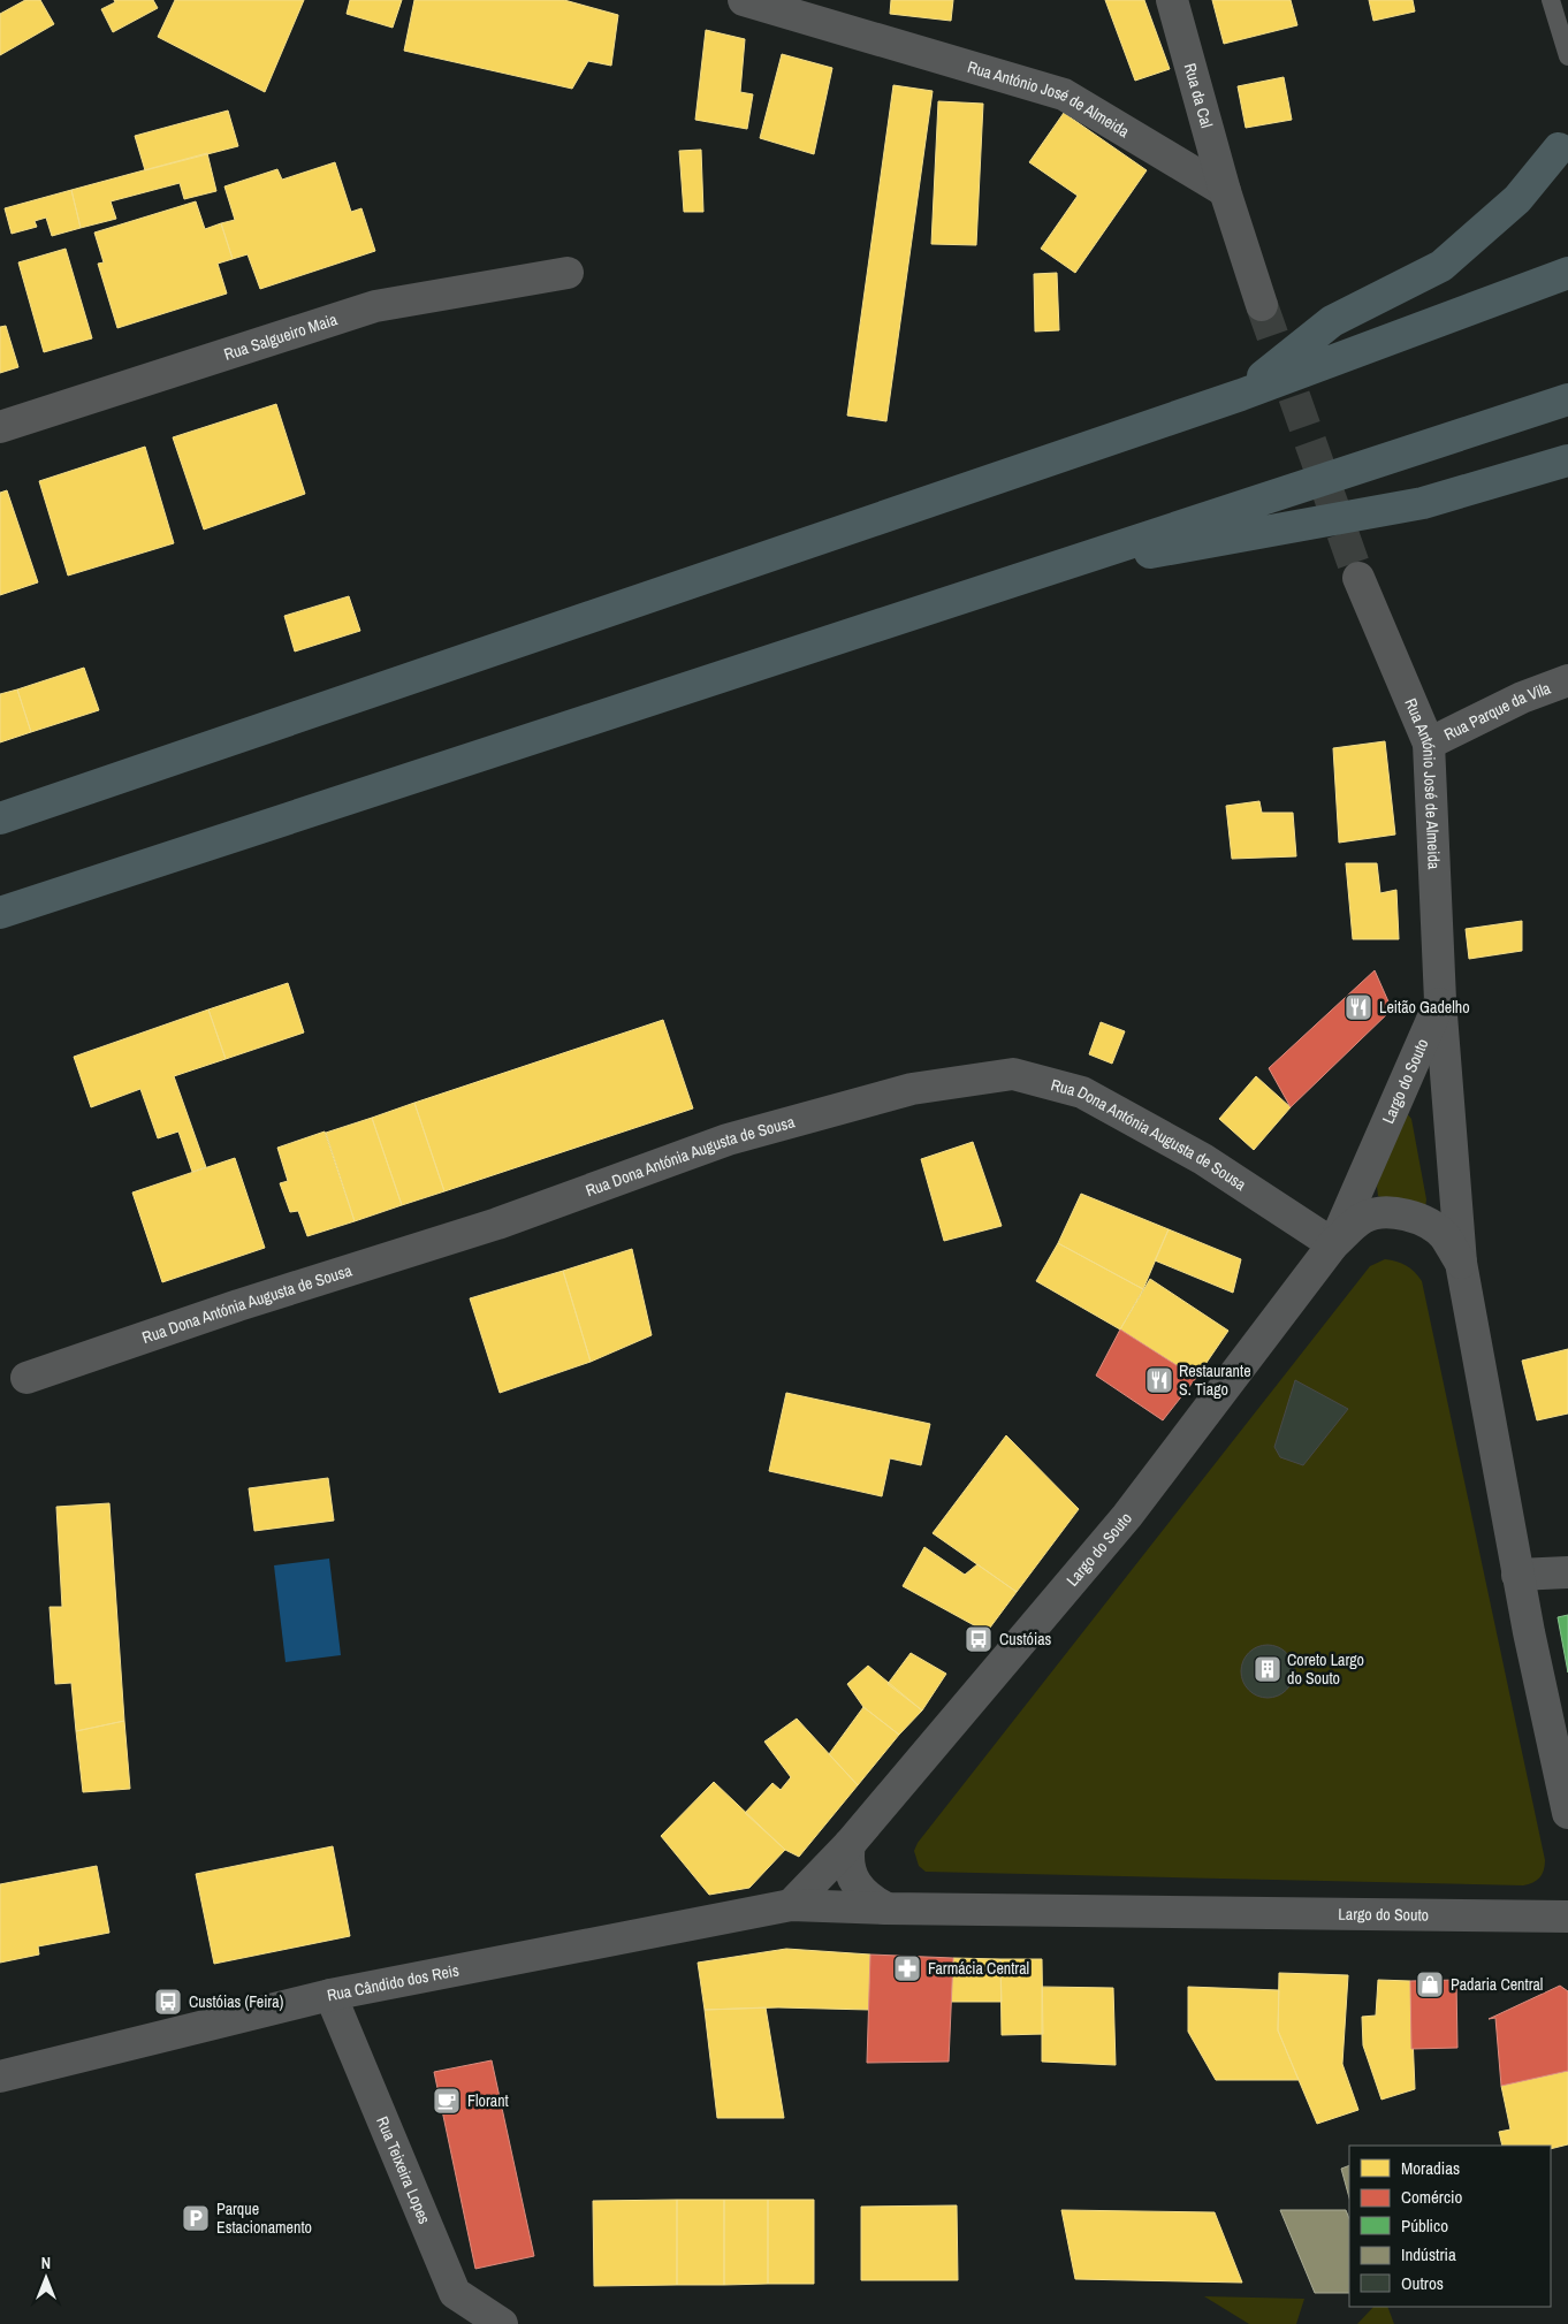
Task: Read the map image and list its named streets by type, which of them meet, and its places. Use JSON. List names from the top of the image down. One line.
{"streets":{"main road":["Rua da Cal","Rua António José de Almeida","Rua Salgueiro Maia","Rua Parque da Vila","Largo do Souto","Rua Dona Antónia Augusta de Sousa","Rua Cândido dos Reis","Rua Teixeira Lopes"]},"crossings":[["Rua da Cal","Rua António José de Almeida"],["Rua António José de Almeida","Rua Parque da Vila"],["Rua António José de Almeida","Largo do Souto"],["Largo do Souto","Rua Dona Antónia Augusta de Sousa"],["Largo do Souto","Rua Cândido dos Reis"],["Rua Cândido dos Reis","Rua Teixeira Lopes"]],"places":{"restaurant":["Leitão Gadelho","Restaurante S. Tiago"],"bus stop":["Custóias","Custóias (Feira)"],"building":["Coreto Largo do Souto"],"pharmacy":["Farmácia Central"],"shop":["Padaria Central"],"cafe":["Florant"],"parking":["Parque Estacionamento"]},"legend":["Moradias","Comércio","Público","Indústria","Outros"],"north":"top"}
